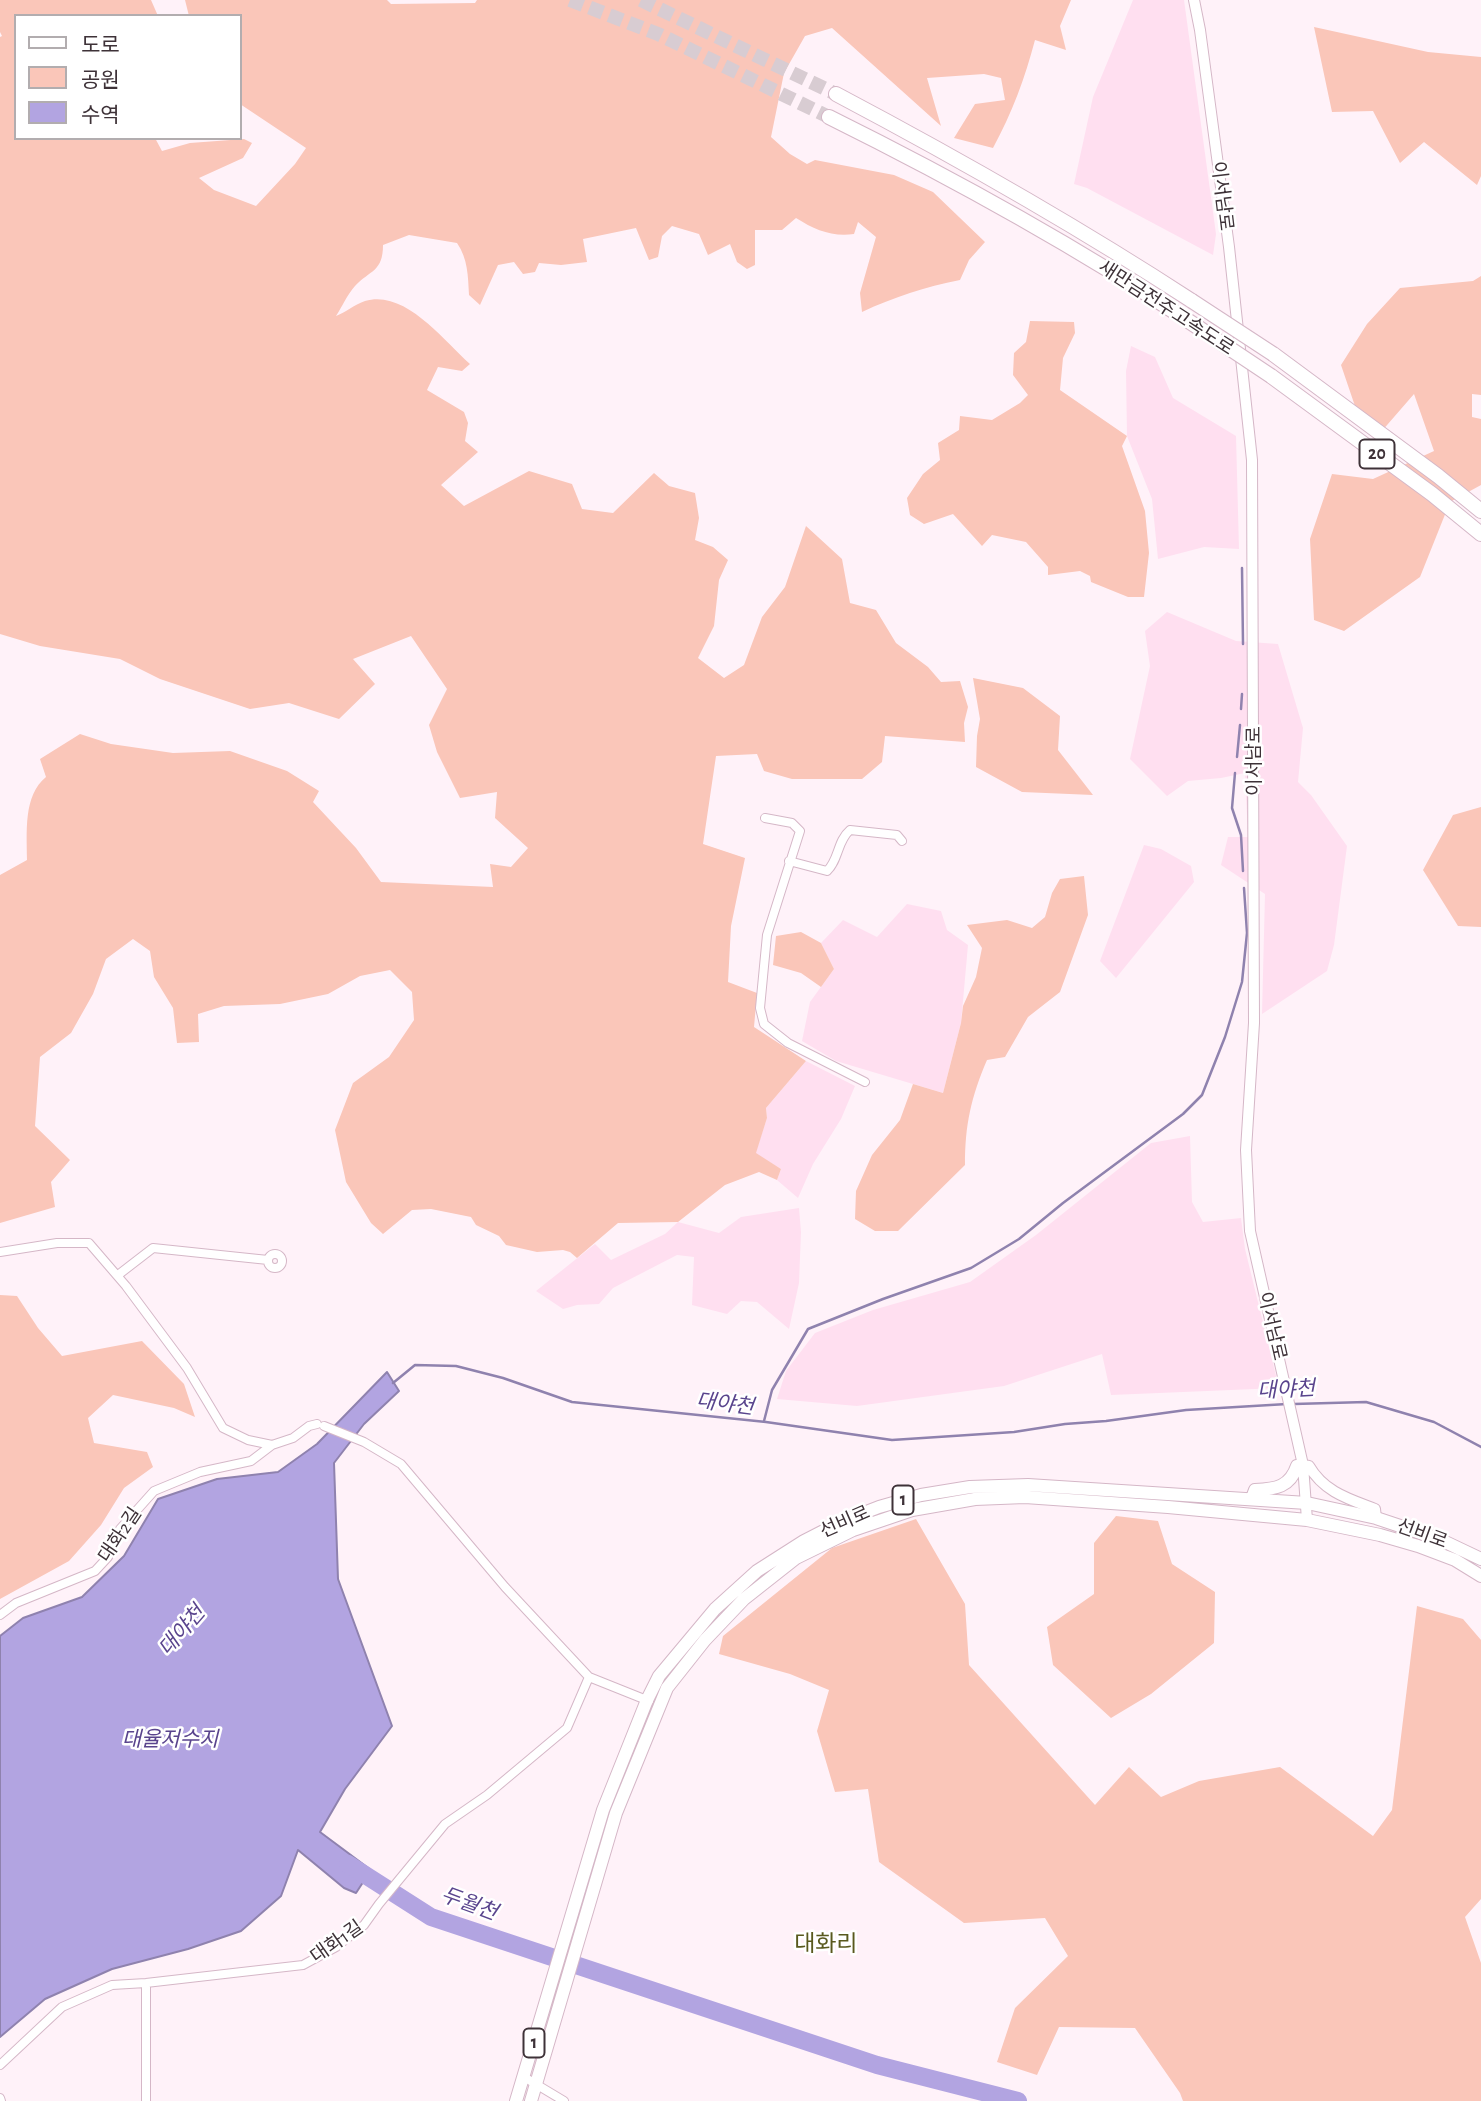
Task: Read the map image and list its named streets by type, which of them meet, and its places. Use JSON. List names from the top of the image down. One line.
{"streets":{"highway":["새만금전주고속도로","20"],"main road":["이서남로","1","선비로"],"street":["대화2길","대화1길"]},"crossings":[["이서남로","선비로"],["1","선비로"],["대화2길","대화1길"]],"districts":["대화리"],"water":["대야천","대율저수지","두월천"],"legend":["도로","공원","수역"]}
